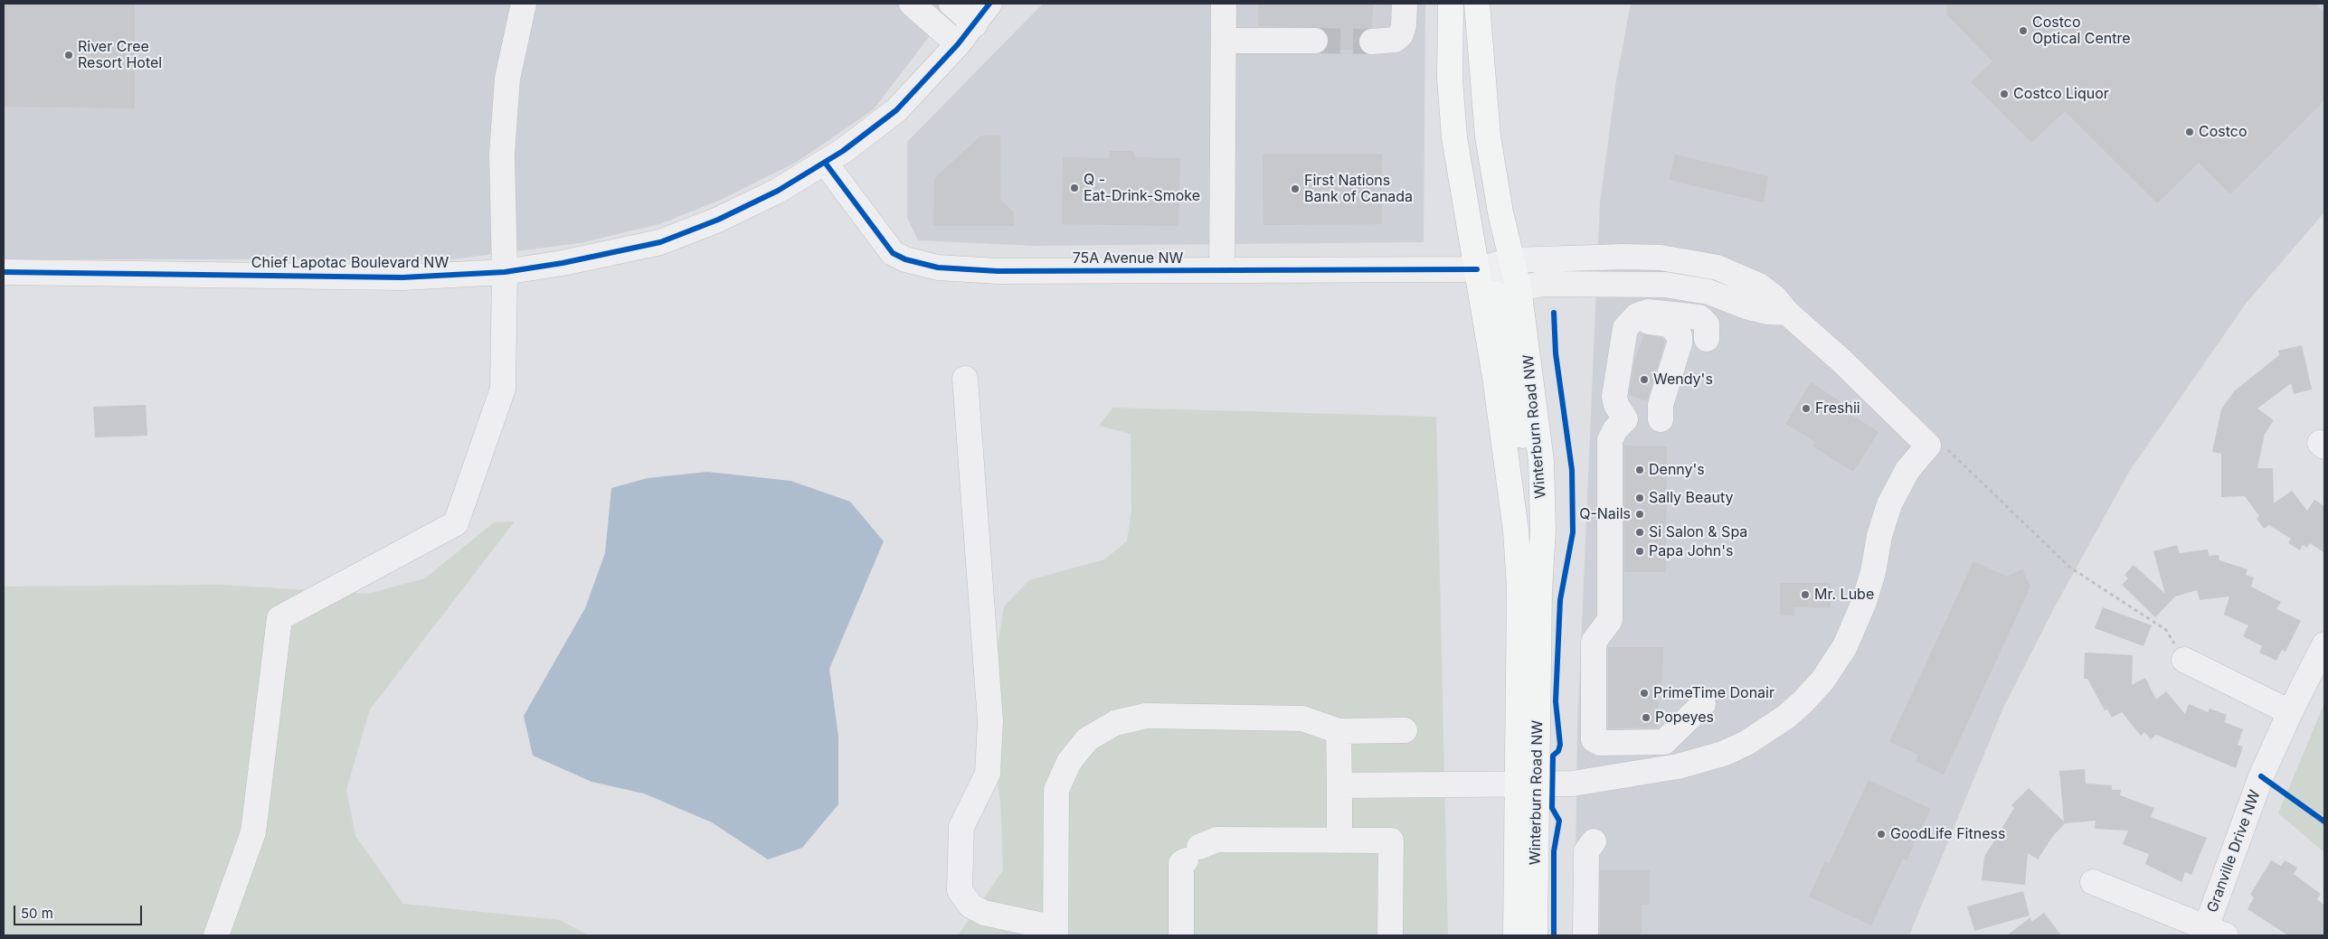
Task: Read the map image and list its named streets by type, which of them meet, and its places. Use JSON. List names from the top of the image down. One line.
{"streets":{"main road":["Winterburn Road NW"],"street":["75A Avenue NW","Chief Lapotac Boulevard NW","Granville Drive NW"]},"crossings":[["75A Avenue NW","Chief Lapotac Boulevard NW"],["75A Avenue NW","Winterburn Road NW"]],"places":["Costco Optical Centre","River Cree Resort Hotel","Costco Liquor","Costco","Q - Eat-Drink-Smoke","First Nations Bank of Canada","Wendy's","Freshii","Denny's","Sally Beauty","Q-Nails","Si Salon & Spa","Papa John's","Mr. Lube","PrimeTime Donair","Popeyes","GoodLife Fitness"],"scale_bar":"50 m"}
